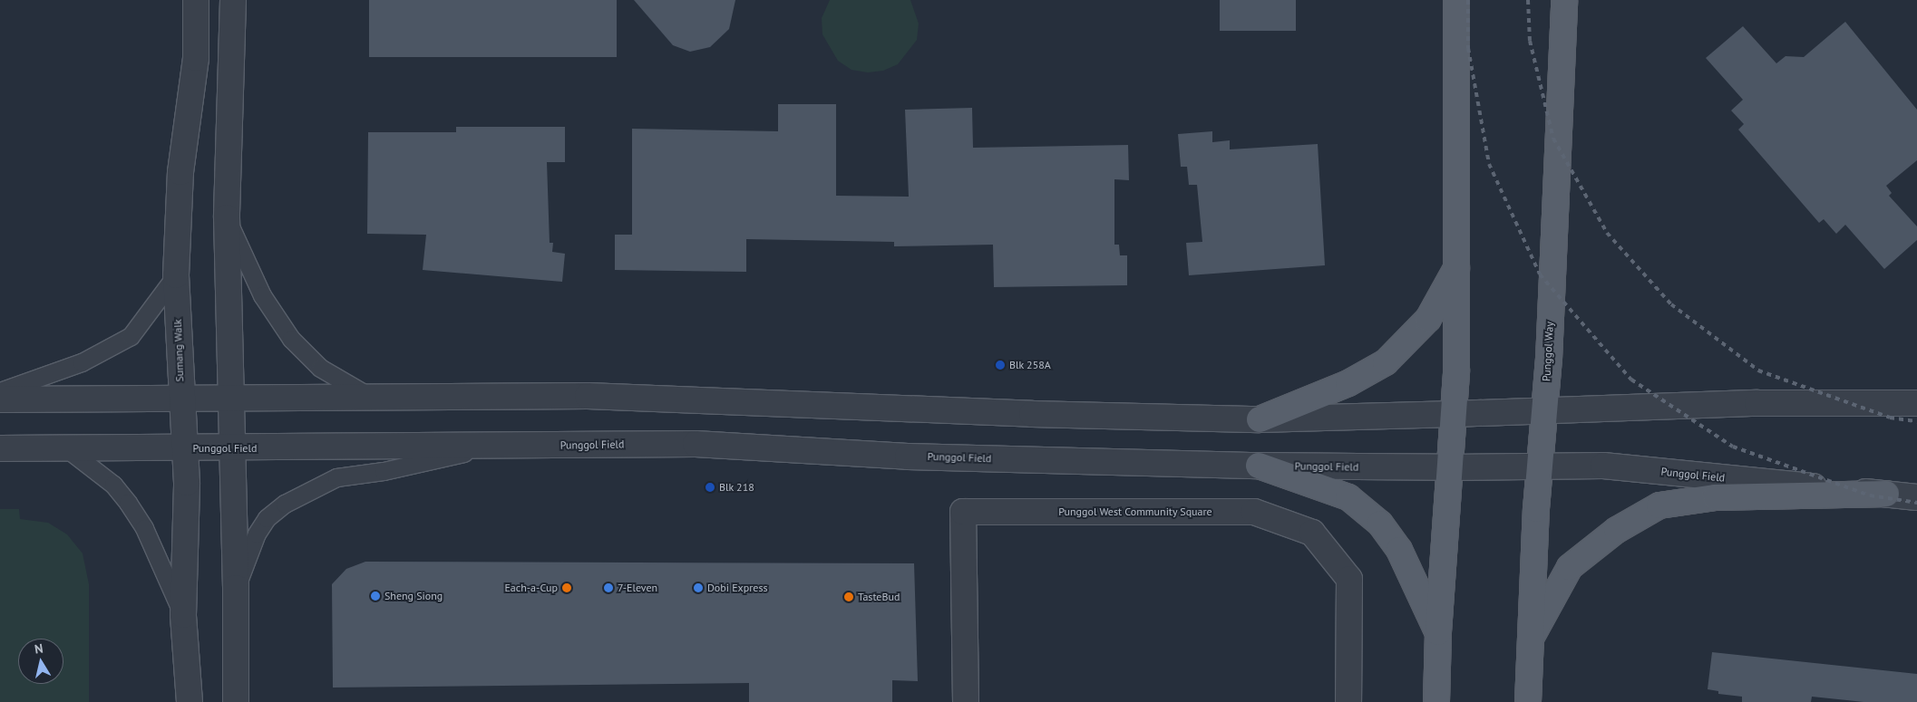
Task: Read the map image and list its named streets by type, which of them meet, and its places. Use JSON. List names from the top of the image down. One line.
{"streets":{"main road":["Punggol Way"],"street":["Sumang Walk","Punggol Field","Punggol West Community Square"]},"crossings":[["Sumang Walk","Punggol Field"],["Punggol Way","Punggol Field"]],"places":["Blk 258A","Blk 218","Each-a-Cup","7-Eleven","Dobi Express","Sheng Siong","TasteBud"],"north":"top"}
